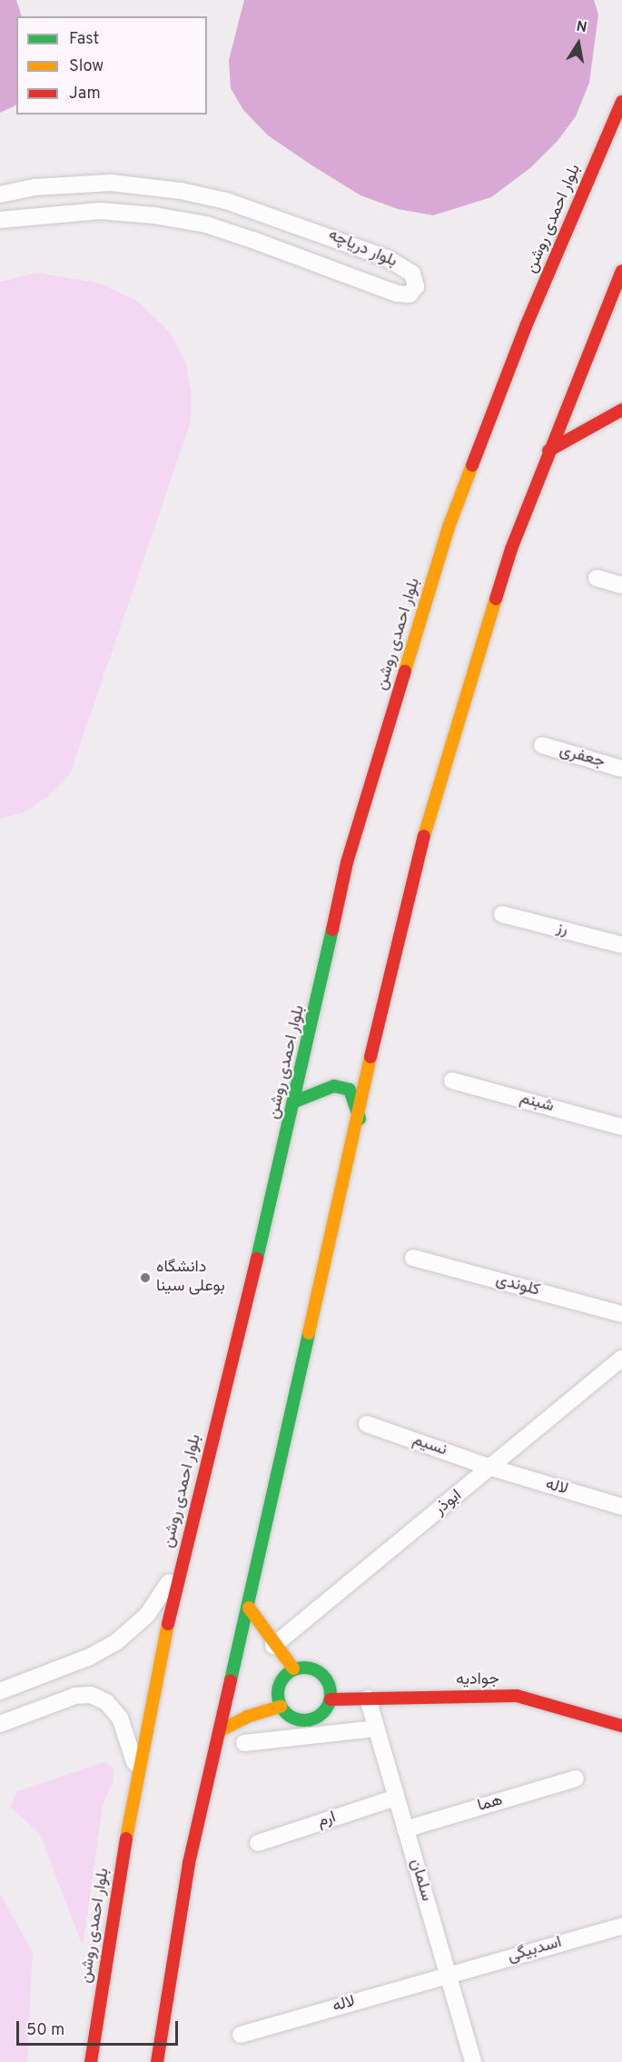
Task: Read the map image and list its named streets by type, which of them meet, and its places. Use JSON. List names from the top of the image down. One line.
{"streets":{"main road":["بلوار احمدی روشن","جوادیه"],"street":["بلوار دریاچه","جعفری","رز","شبنم","کلوندی","نسیم","لاله","ابوذر","هما","ارم","سلمان","اسدبیگی"]},"crossings":[["نسیم","لاله"],["نسیم","ابوذر"],["لاله","ابوذر"],["لاله","سلمان"],["لاله","اسدبیگی"],["جوادیه","سلمان"],["هما","سلمان"],["ارم","سلمان"],["سلمان","اسدبیگی"]],"places":["دانشگاه بوعلی سینا"],"legend":["Fast","Slow","Jam"],"scale_bar":"50 m","north":"top"}
